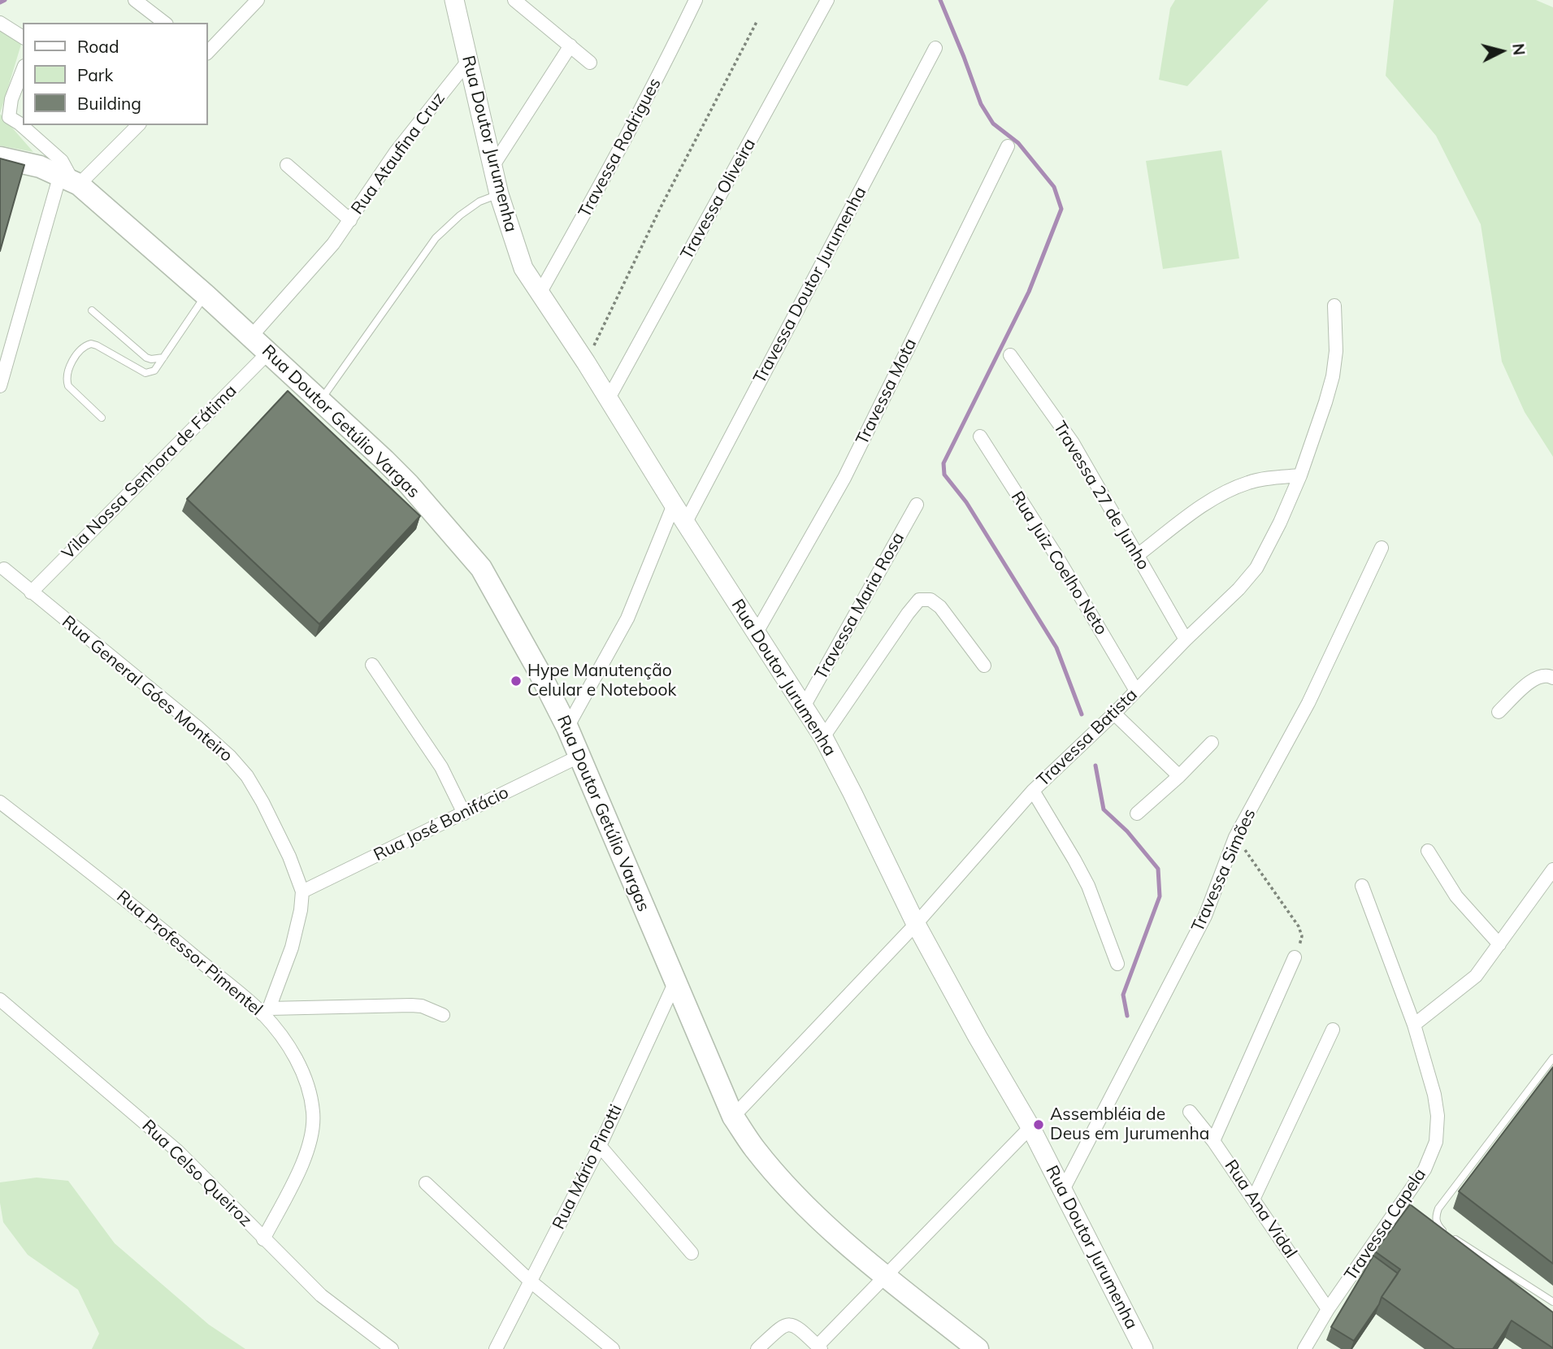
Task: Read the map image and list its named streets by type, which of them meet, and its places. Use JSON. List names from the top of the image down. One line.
{"streets":{"main road":["Rua Doutor Jurumenha","Rua Doutor Getúlio Vargas"],"street":["Travessa Rodrigues","Rua Ataufina Cruz","Travessa Oliveira","Travessa Doutor Jurumenha","Travessa Mota","Vila Nossa Senhora de Fátima","Travessa 27 de Junho","Rua Juiz Coelho Neto","Travessa Maria Rosa","Rua General Góes Monteiro","Travessa Batista","Rua José Bonifácio","Travessa Simões","Rua Professor Pimentel","Rua Mário Pinotti","Rua Celso Queiroz","Rua Ana Vidal","Travessa Capela"]},"crossings":[["Rua Doutor Jurumenha","Travessa Rodrigues"],["Rua Doutor Jurumenha","Rua Ataufina Cruz"],["Rua Doutor Jurumenha","Travessa Oliveira"],["Rua Doutor Jurumenha","Travessa Doutor Jurumenha"],["Rua Doutor Jurumenha","Travessa Mota"],["Rua Doutor Jurumenha","Travessa Maria Rosa"],["Rua Doutor Jurumenha","Travessa Batista"],["Rua Doutor Jurumenha","Travessa Simões"],["Rua Ataufina Cruz","Rua Doutor Getúlio Vargas"],["Rua Doutor Getúlio Vargas","Vila Nossa Senhora de Fátima"],["Rua Doutor Getúlio Vargas","Travessa Batista"],["Rua Doutor Getúlio Vargas","Rua José Bonifácio"],["Rua Doutor Getúlio Vargas","Rua Mário Pinotti"],["Vila Nossa Senhora de Fátima","Rua General Góes Monteiro"],["Travessa 27 de Junho","Travessa Batista"],["Rua Juiz Coelho Neto","Travessa Batista"],["Rua General Góes Monteiro","Rua José Bonifácio"],["Rua General Góes Monteiro","Rua Professor Pimentel"],["Rua Professor Pimentel","Rua Celso Queiroz"],["Rua Ana Vidal","Travessa Capela"]],"places":["Hype Manutenção Celular e Notebook","Assembléia de Deus em Jurumenha"],"legend":["Road","Park","Building"],"north":"right"}
